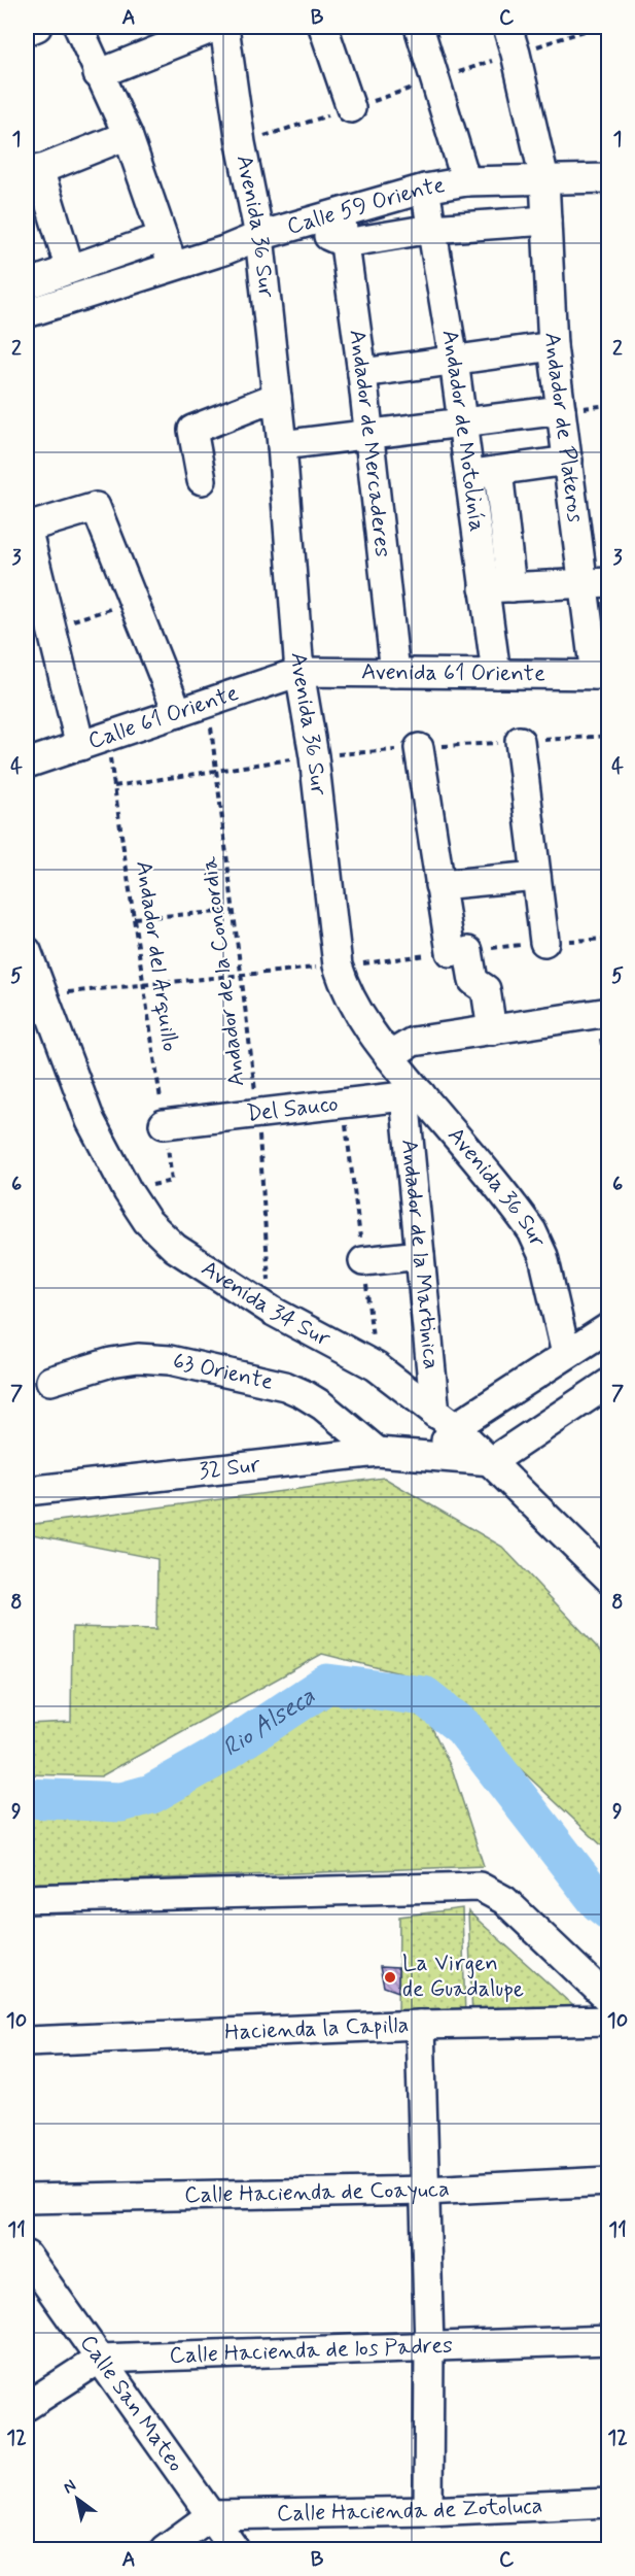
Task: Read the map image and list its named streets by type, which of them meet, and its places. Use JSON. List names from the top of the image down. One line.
{"streets":{"street":["Calle 59 Oriente","Avenida 36 Sur","Andador de Plateros","Andador de Motolinía","Andador de Mercaderes","Avenida 61 Oriente","Calle 61 Oriente","Del Sauco","Andador de la Martinica","Avenida 34 Sur","63 Oriente","32 Sur","Hacienda la Capilla","Calle Hacienda de Coayuca","Calle Hacienda de los Padres","Calle San Mateo","Calle Hacienda de Zotoluca"],"path":["Andador del Arquillo","Andador de la Concordia"]},"crossings":[["Calle 59 Oriente","Avenida 36 Sur"],["Calle 59 Oriente","Andador de Plateros"],["Calle 59 Oriente","Andador de Motolinía"],["Calle 59 Oriente","Andador de Mercaderes"],["Avenida 36 Sur","Avenida 61 Oriente"],["Avenida 36 Sur","Calle 61 Oriente"],["Avenida 36 Sur","Del Sauco"],["Avenida 36 Sur","Andador de la Martinica"],["Andador de Plateros","Avenida 61 Oriente"],["Andador de Motolinía","Avenida 61 Oriente"],["Andador de Mercaderes","Avenida 61 Oriente"],["Avenida 61 Oriente","Calle 61 Oriente"],["Calle 61 Oriente","Andador del Arquillo"],["Calle 61 Oriente","Andador de la Concordia"],["Andador del Arquillo","Del Sauco"],["Andador de la Concordia","Del Sauco"],["Andador de la Concordia","Avenida 34 Sur"],["Del Sauco","Andador de la Martinica"],["Andador de la Martinica","Avenida 34 Sur"],["Avenida 34 Sur","32 Sur"],["63 Oriente","32 Sur"],["Calle Hacienda de los Padres","Calle San Mateo"],["Calle San Mateo","Calle Hacienda de Zotoluca"]],"water":["Rio Alseca"],"places":["La Virgen de Guadalupe"],"north":"top left","grid":{"columns":["A","B","C"],"rows":["1","2","3","4","5","6","7","8","9","10","11","12"]}}
